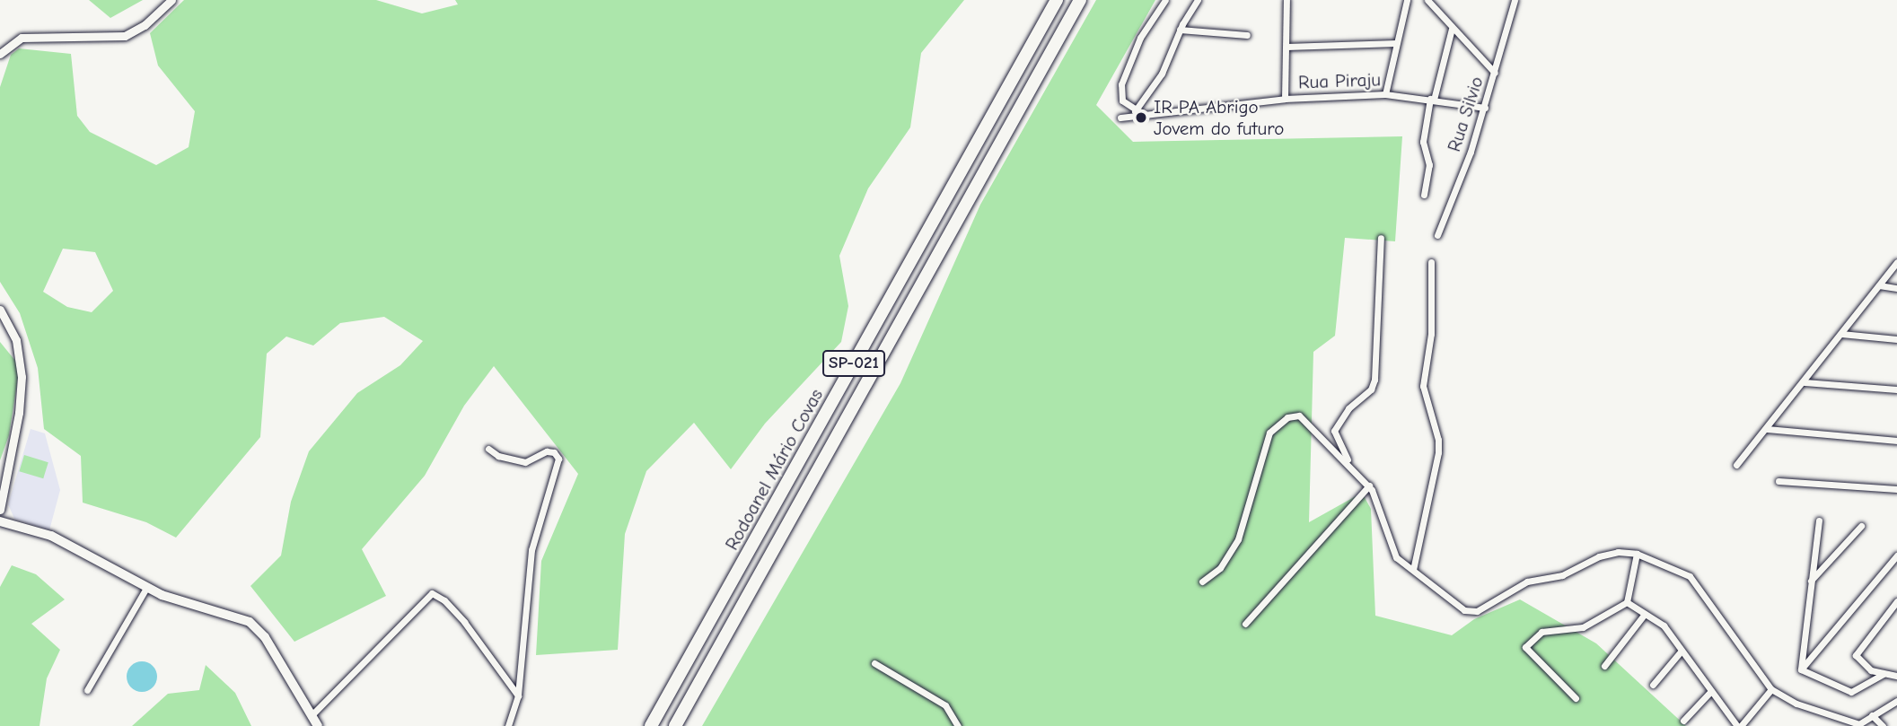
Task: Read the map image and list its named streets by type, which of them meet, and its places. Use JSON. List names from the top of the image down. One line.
{"streets":{"highway":["SP-021","Rodoanel Mário Covas"],"street":["Rua Piraju","Rua Silvio"]},"crossings":[["Rua Piraju","Rua Silvio"]],"places":["IR PA Abrigo Jovem do futuro"]}
